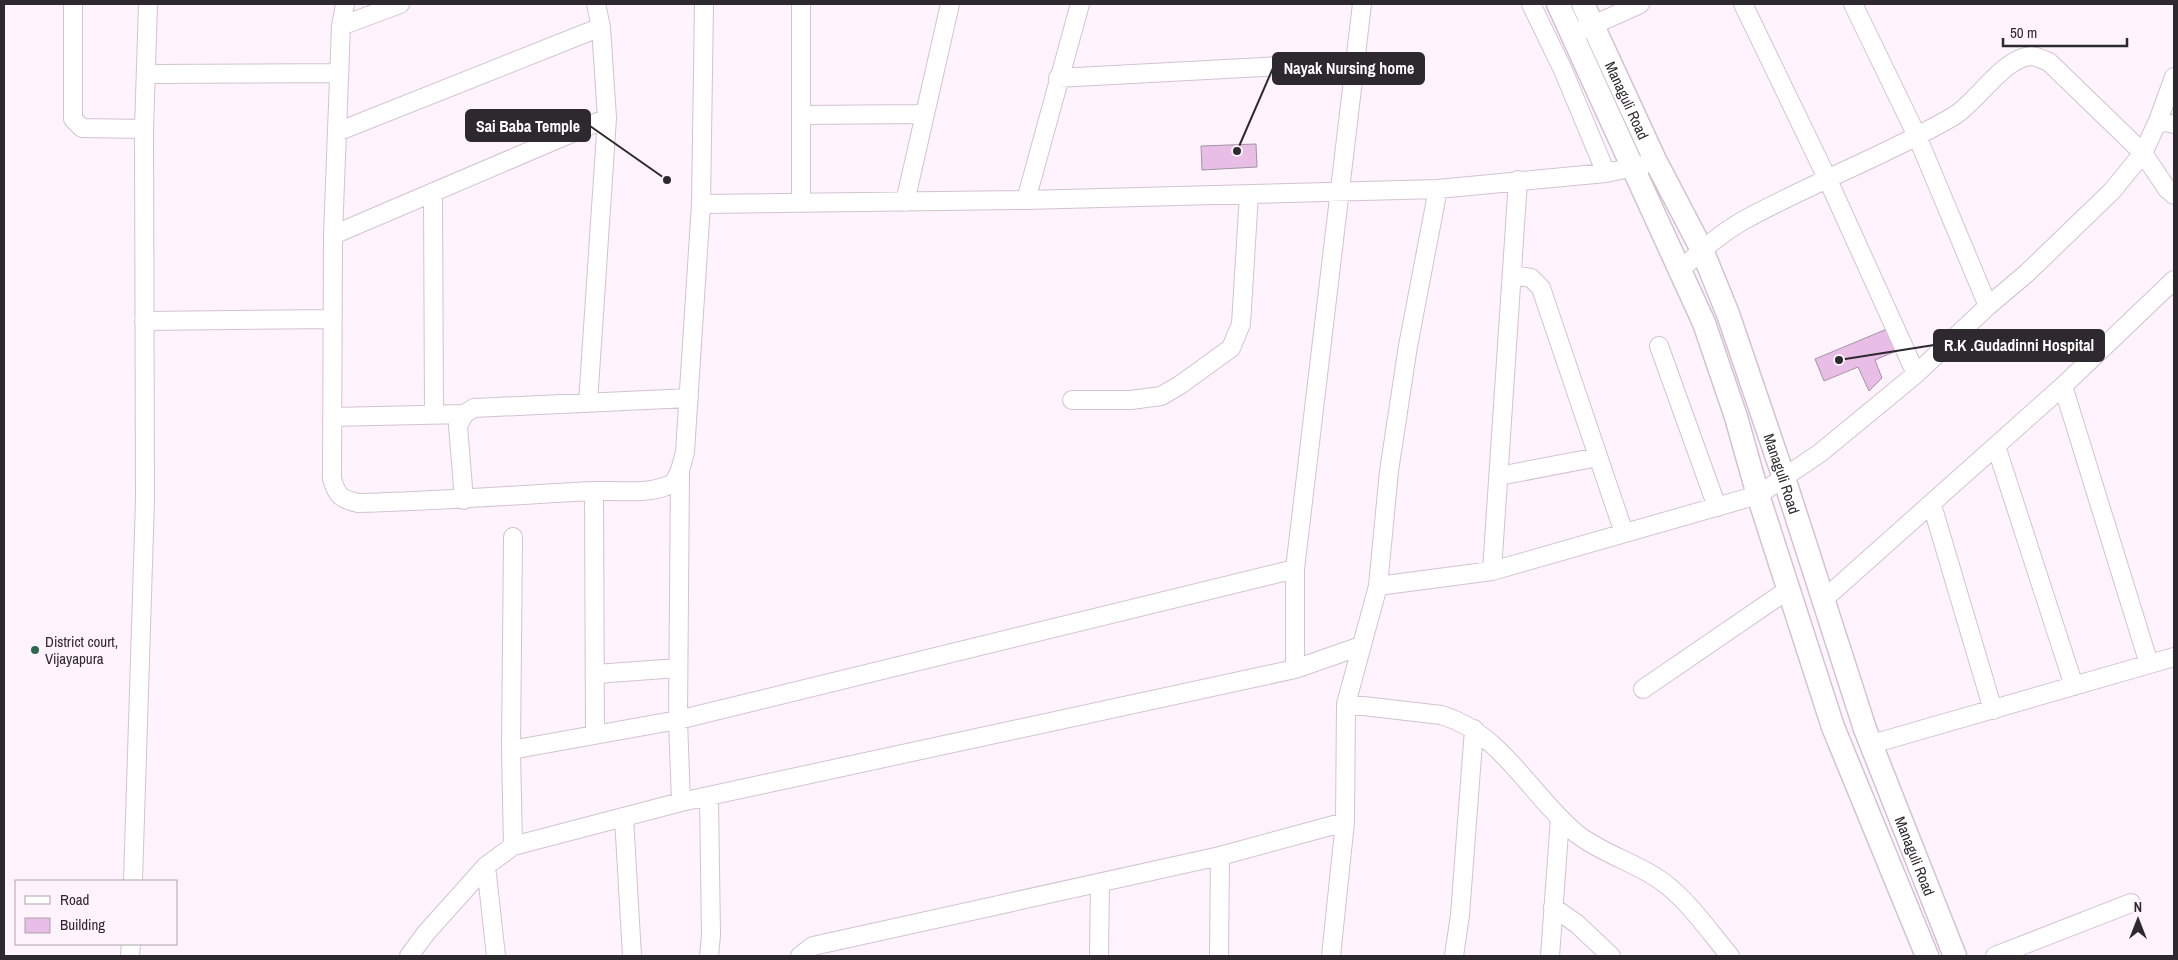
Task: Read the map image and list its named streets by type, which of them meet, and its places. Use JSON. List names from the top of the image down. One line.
{"streets":{"main road":["Managuli Road"]},"places":["Nayak Nursing home","Sai Baba Temple","R.K .Gudadinni Hospital","District court, Vijayapura"],"legend":["Road","Building"],"scale_bar":"50 m","north":"top"}
